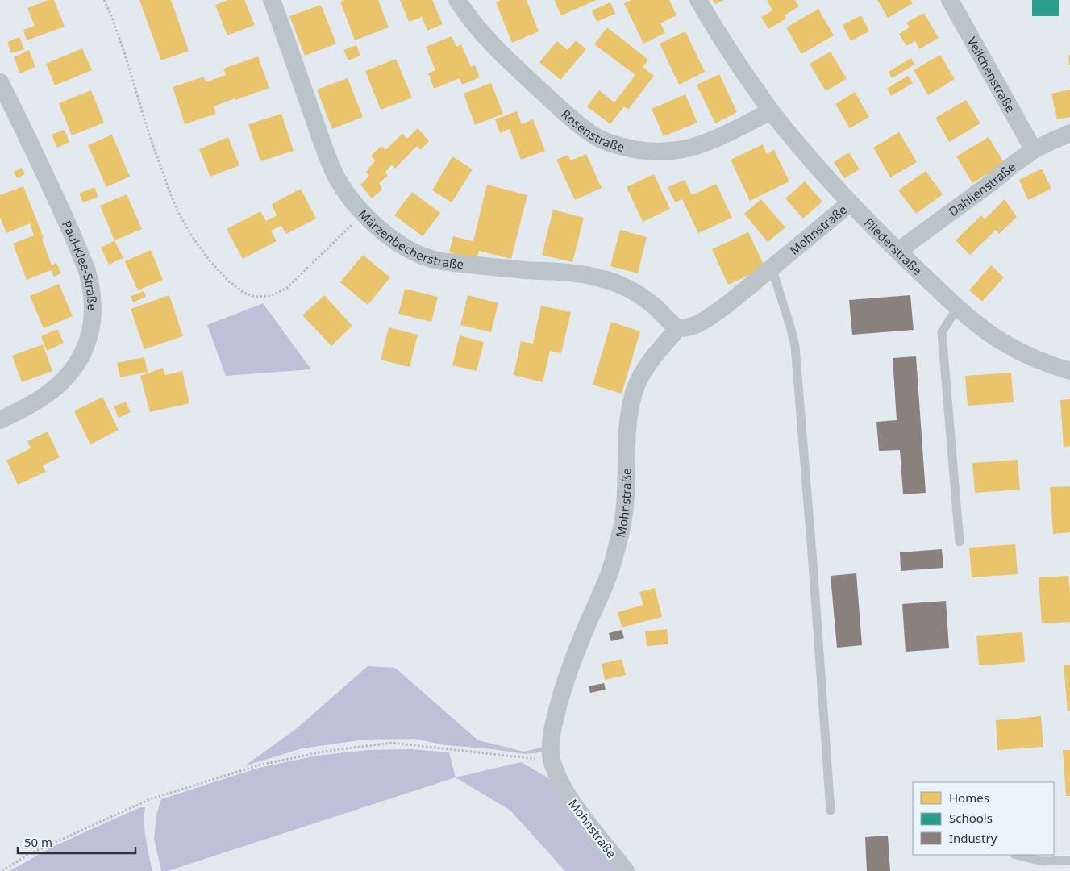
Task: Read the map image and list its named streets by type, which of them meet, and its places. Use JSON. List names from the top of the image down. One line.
{"streets":{"street":["Veilchenstraße","Rosenstraße","Dahlienstraße","Mohnstraße","Märzenbecherstraße","Fliederstraße","Paul-Klee-Straße"]},"crossings":[["Veilchenstraße","Dahlienstraße"],["Rosenstraße","Fliederstraße"],["Dahlienstraße","Fliederstraße"],["Mohnstraße","Märzenbecherstraße"],["Mohnstraße","Fliederstraße"]],"legend":["Homes","Schools","Industry"],"scale_bar":"50 m"}
